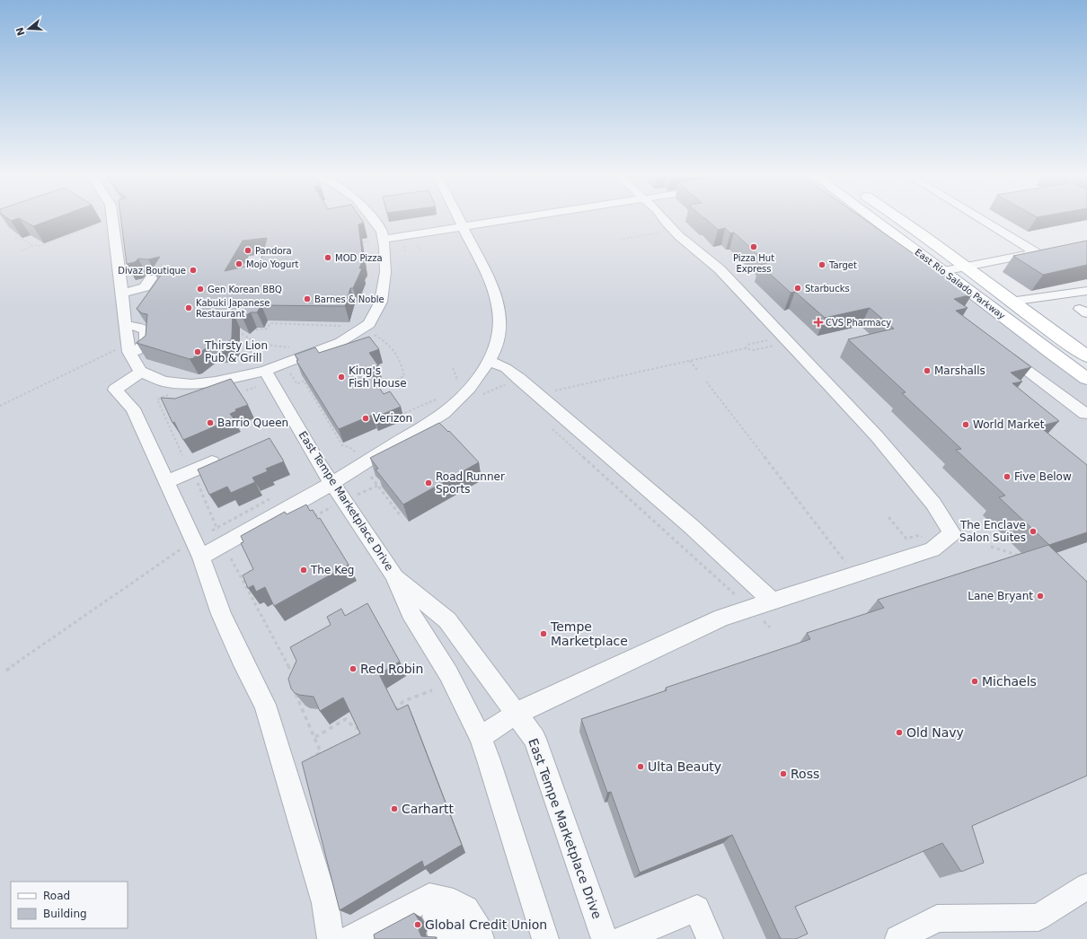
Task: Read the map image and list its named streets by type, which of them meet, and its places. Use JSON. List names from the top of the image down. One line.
{"streets":{"main road":["East Rio Salado Parkway"],"street":["East Tempe Marketplace Drive"]},"places":{"other":["Pizza Hut Express","Pandora","MOD Pizza","Mojo Yogurt","Target","Divaz Boutique","Starbucks","Gen Korean BBQ","Barnes & Noble","Kabuki Japanese Restaurant","Thirsty Lion Pub & Grill","Marshalls","King's Fish House","Verizon","Barrio Queen","World Market","Five Below","Road Runner Sports","The Enclave Salon Suites","The Keg","Lane Bryant","Tempe Marketplace","Red Robin","Michaels","Old Navy","Ulta Beauty","Ross","Carhartt","Global Credit Union"],"health":["CVS Pharmacy"]},"legend":["Road","Building"],"north":"left"}
